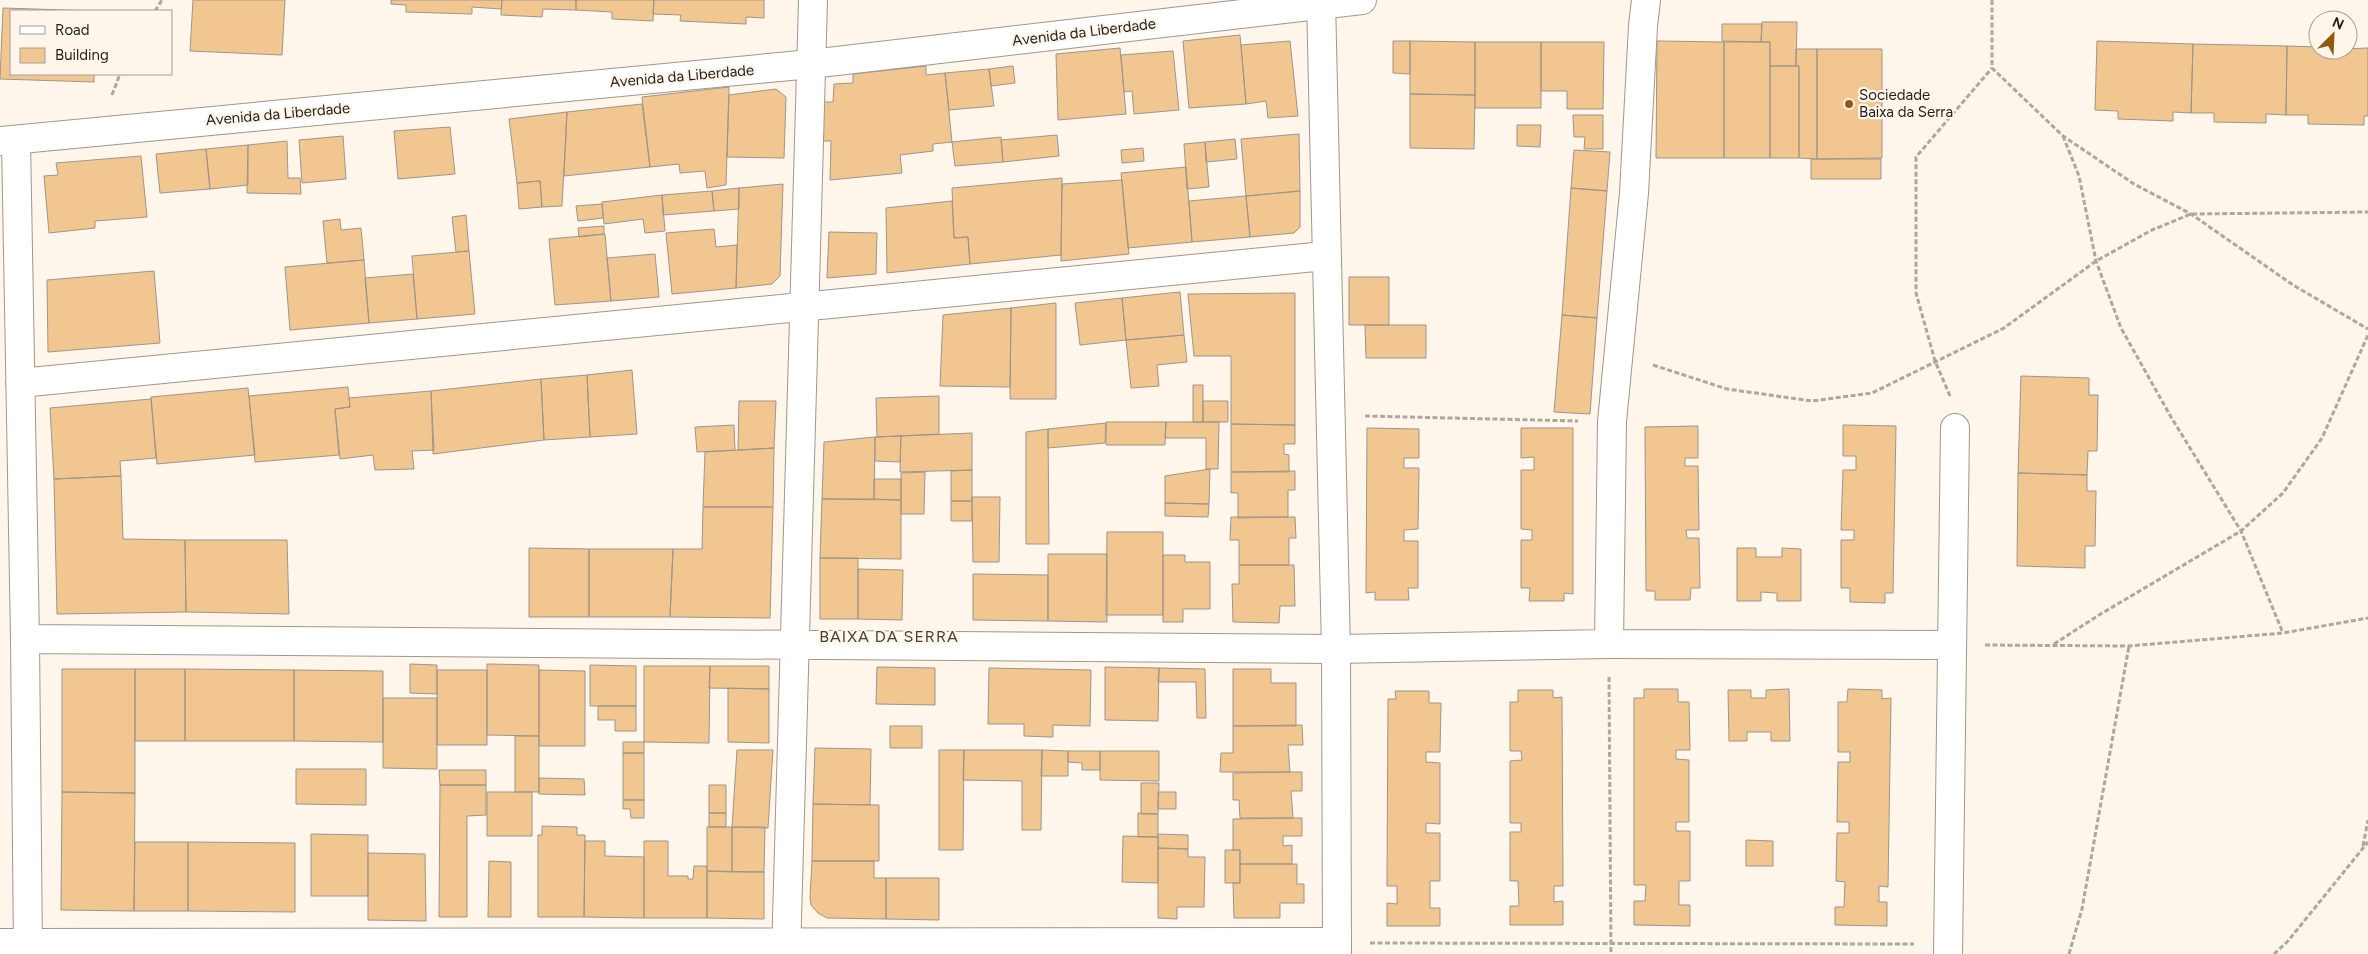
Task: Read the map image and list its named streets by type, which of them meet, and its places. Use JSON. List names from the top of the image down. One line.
{"streets":{"street":["Avenida da Liberdade"]},"districts":["BAIXA DA SERRA"],"places":["Sociedade Baixa da Serra"],"legend":["Road","Building"],"north":"top right"}
